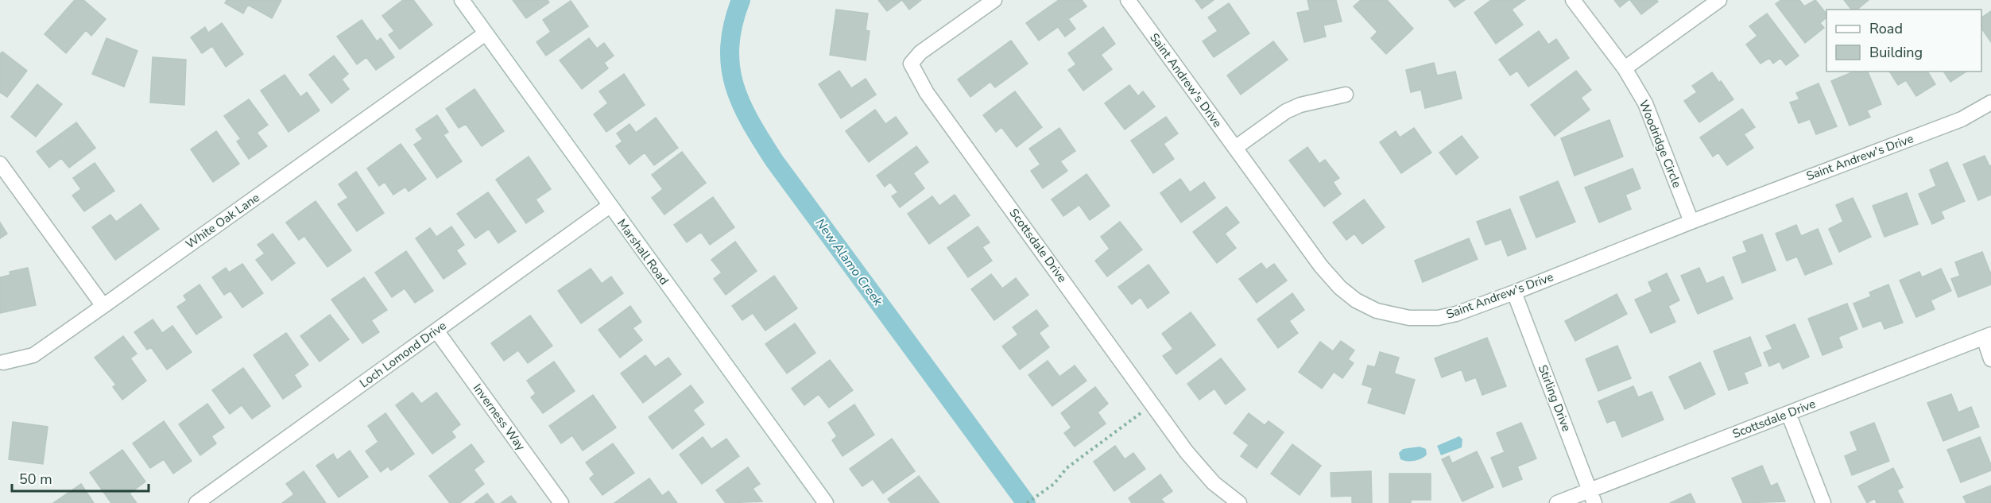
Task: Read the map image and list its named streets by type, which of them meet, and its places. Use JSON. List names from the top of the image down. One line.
{"streets":{"street":["Saint Andrew's Drive","Woodridge Circle","White Oak Lane","Scottsdale Drive","Marshall Road","Loch Lomond Drive","Stirling Drive","Inverness Way"]},"crossings":[["Saint Andrew's Drive","Woodridge Circle"],["Saint Andrew's Drive","Stirling Drive"],["White Oak Lane","Marshall Road"],["Scottsdale Drive","Stirling Drive"],["Marshall Road","Loch Lomond Drive"],["Loch Lomond Drive","Inverness Way"]],"water":["New Alamo Creek"],"legend":["Road","Building"],"scale_bar":"50 m"}
